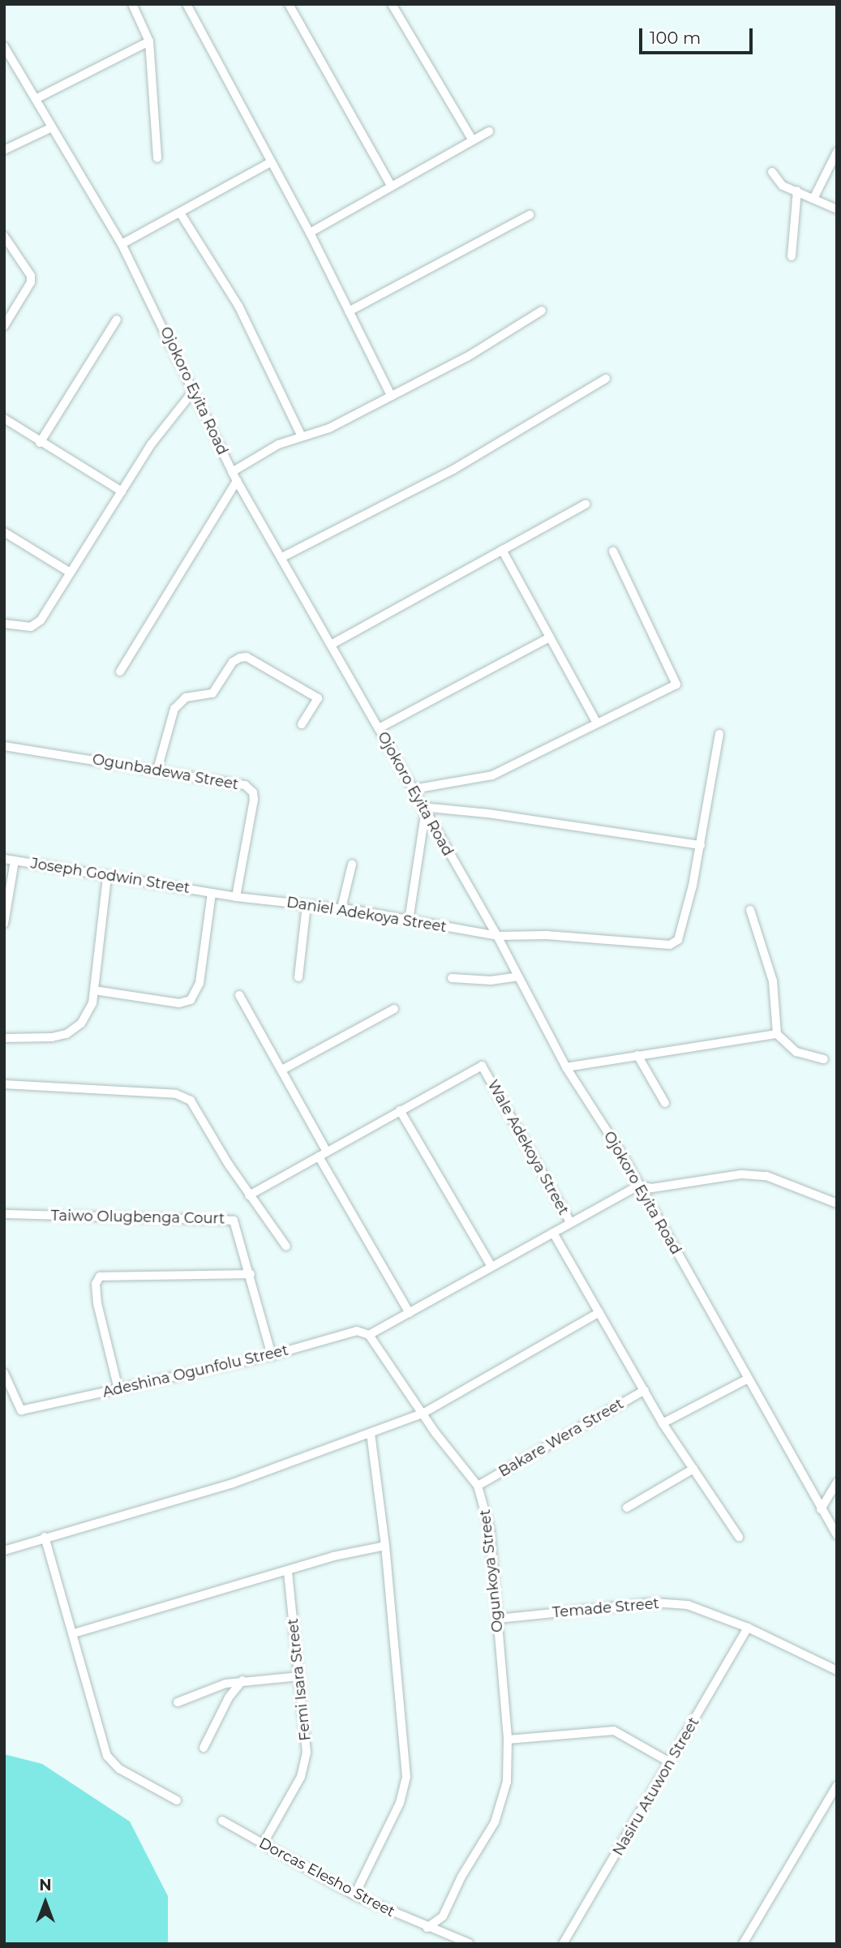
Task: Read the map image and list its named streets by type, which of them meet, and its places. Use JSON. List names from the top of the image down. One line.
{"streets":{"street":["Ojokoro Eyita Road","Ogunbadewa Street","Joseph Godwin Street","Daniel Adekoya Street","Wale Adekoya Street","Taiwo Olugbenga Court","Adeshina Ogunfolu Street","Bakare Wera Street","Ogunkoya Street","Temade Street","Femi Isara Street","Nasiru Atuwon Street","Dorcas Elesho Street"]},"crossings":[["Ojokoro Eyita Road","Daniel Adekoya Street"],["Ogunbadewa Street","Joseph Godwin Street"],["Ogunbadewa Street","Daniel Adekoya Street"],["Joseph Godwin Street","Daniel Adekoya Street"],["Taiwo Olugbenga Court","Adeshina Ogunfolu Street"],["Adeshina Ogunfolu Street","Ogunkoya Street"],["Bakare Wera Street","Ogunkoya Street"],["Ogunkoya Street","Temade Street"],["Temade Street","Nasiru Atuwon Street"],["Femi Isara Street","Dorcas Elesho Street"]],"scale_bar":"100 m","north":"top"}
